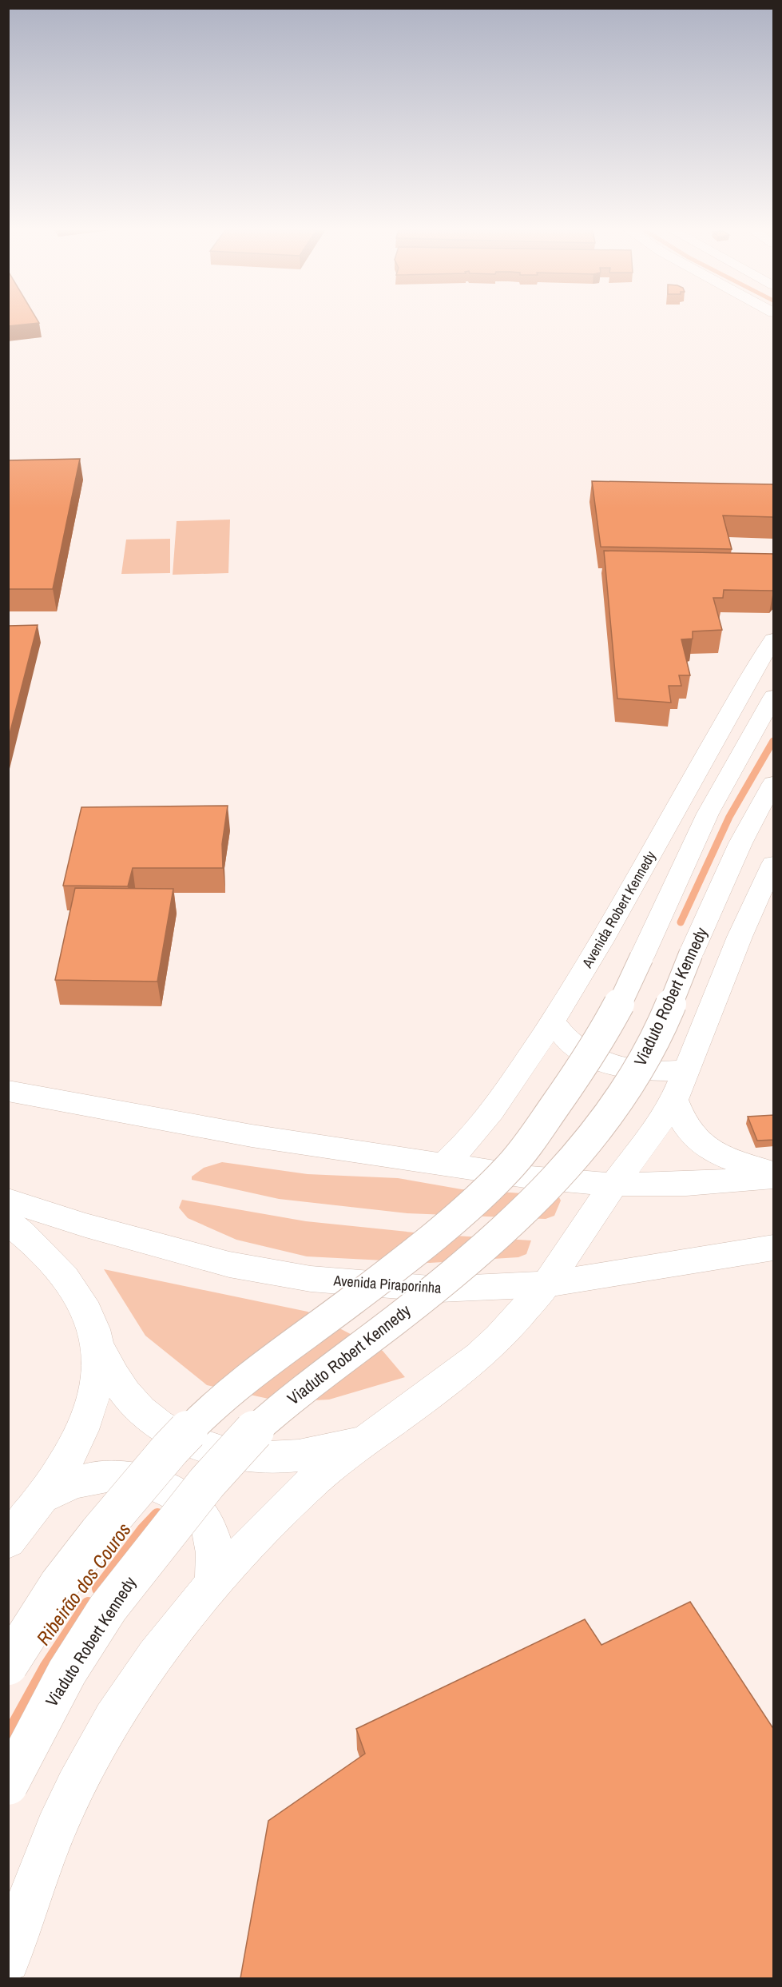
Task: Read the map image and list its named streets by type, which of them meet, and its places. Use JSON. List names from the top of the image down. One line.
{"streets":{"main road":["Avenida Robert Kennedy","Viaduto Robert Kennedy","Avenida Piraporinha"]},"water":["Ribeirão dos Couros"]}
